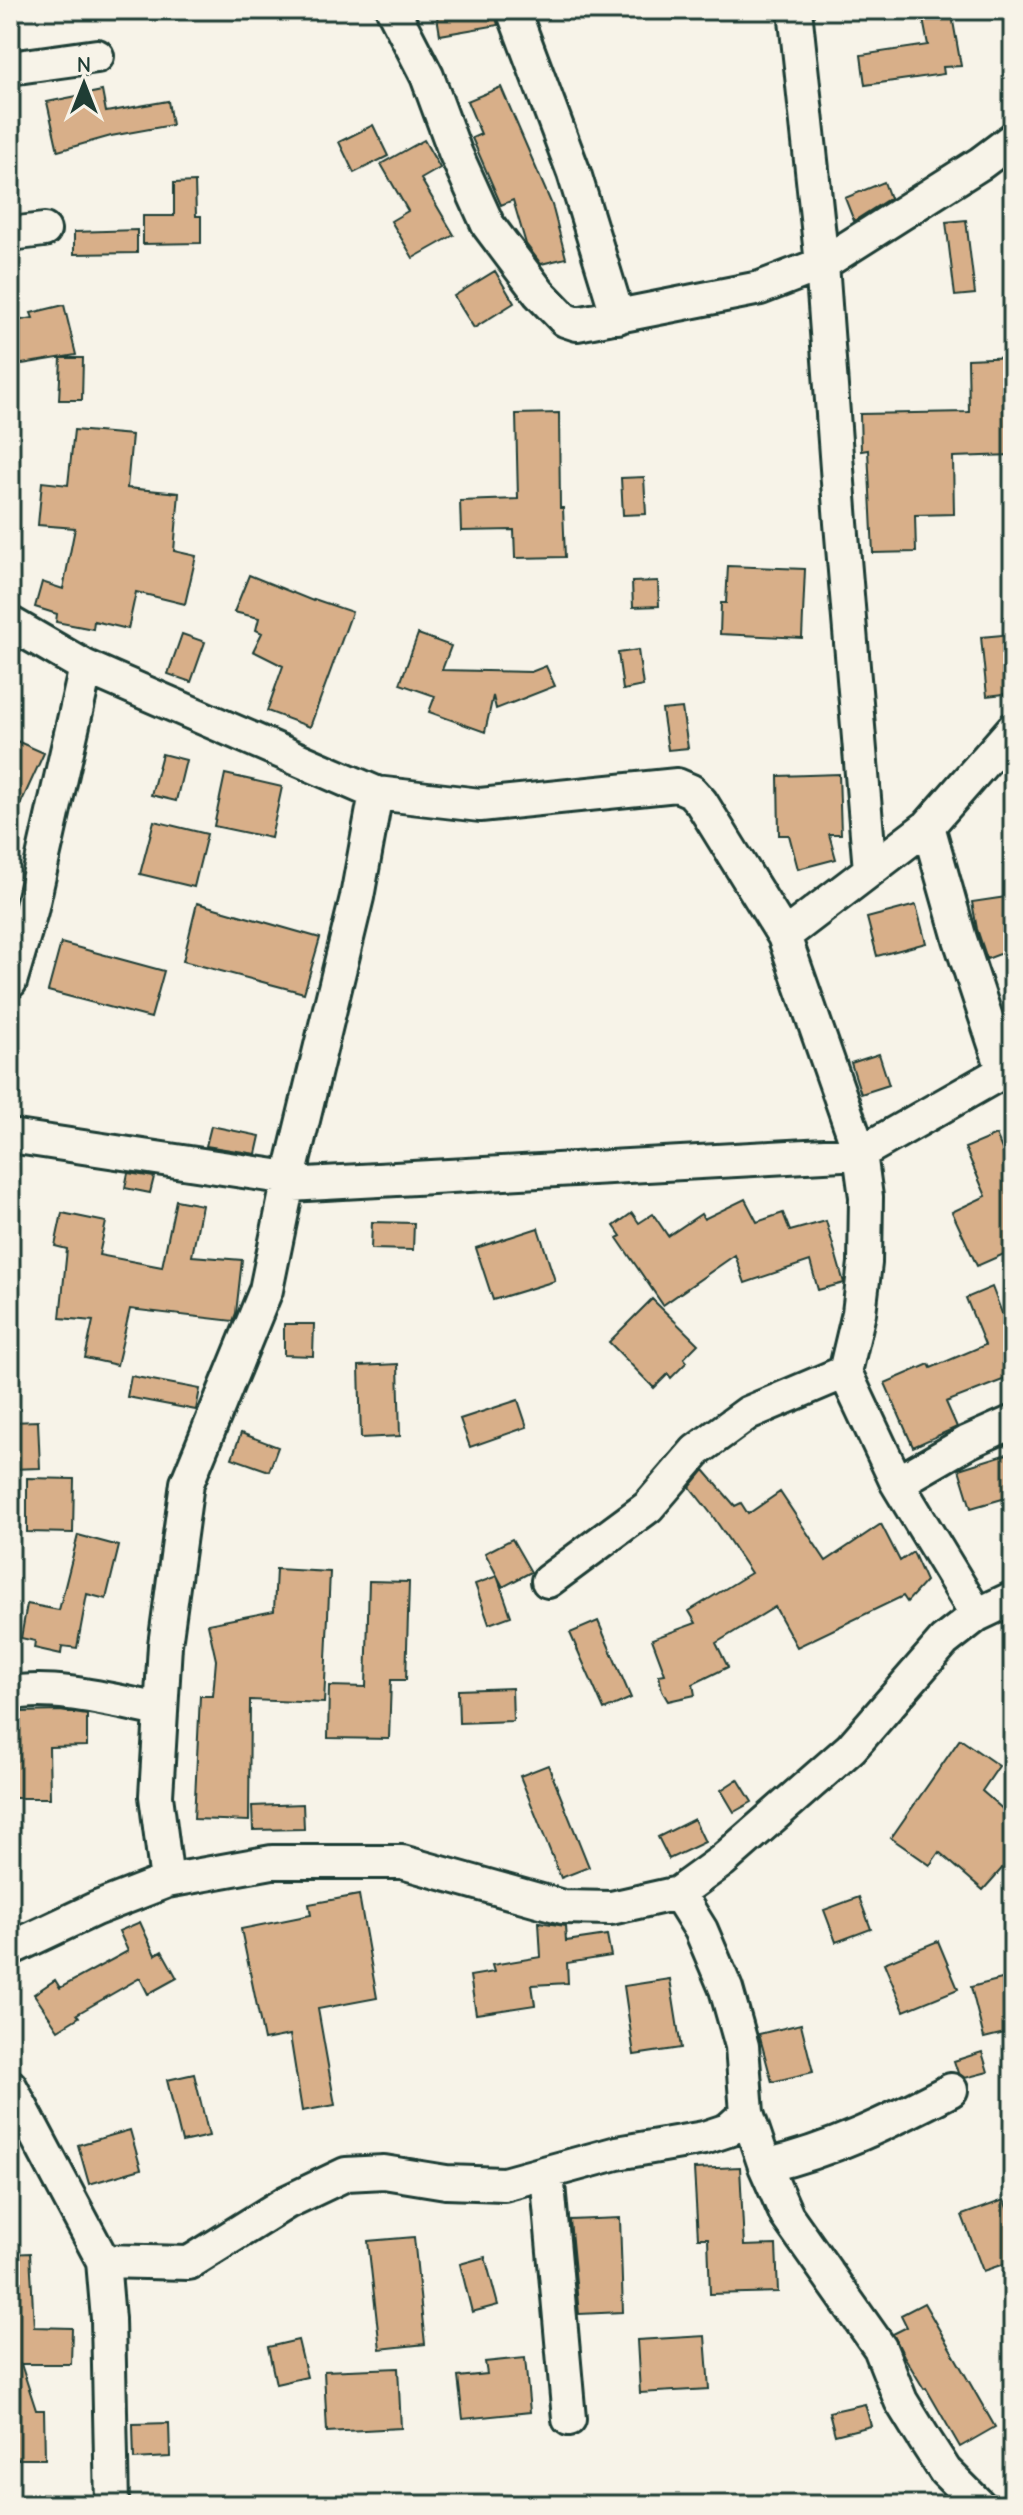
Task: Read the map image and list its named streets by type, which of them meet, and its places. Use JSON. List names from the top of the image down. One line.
{"north":"top"}
